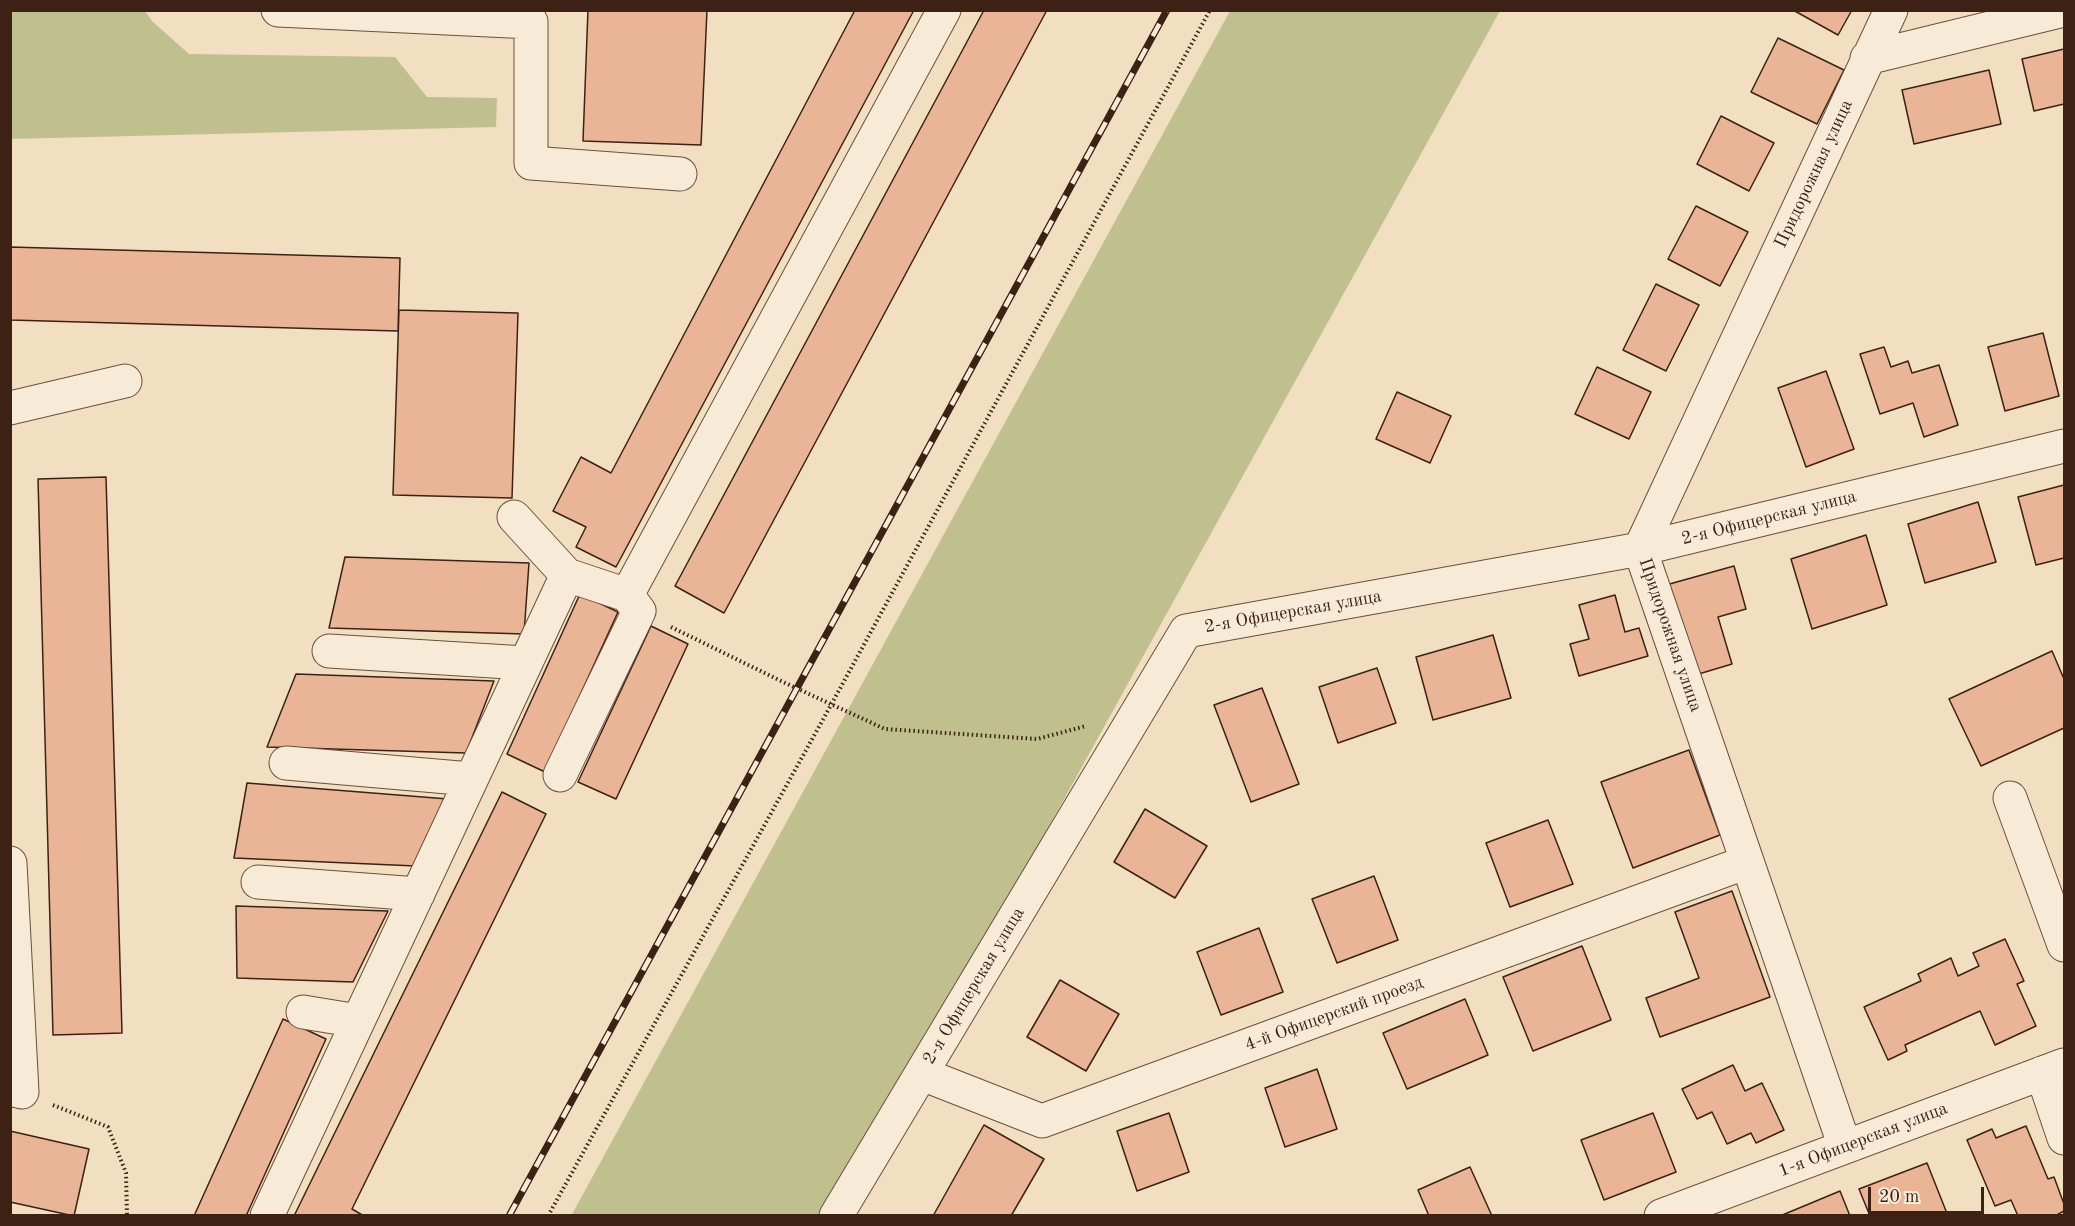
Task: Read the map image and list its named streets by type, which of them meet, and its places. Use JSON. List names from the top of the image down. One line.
{"streets":{"street":["Придорожная улица","2-я Офицерская улица","4-й Офицерский проезд","1-я Офицерская улица"]},"crossings":[["Придорожная улица","2-я Офицерская улица"],["Придорожная улица","4-й Офицерский проезд"],["Придорожная улица","1-я Офицерская улица"],["2-я Офицерская улица","4-й Офицерский проезд"]],"scale_bar":"20 m"}
